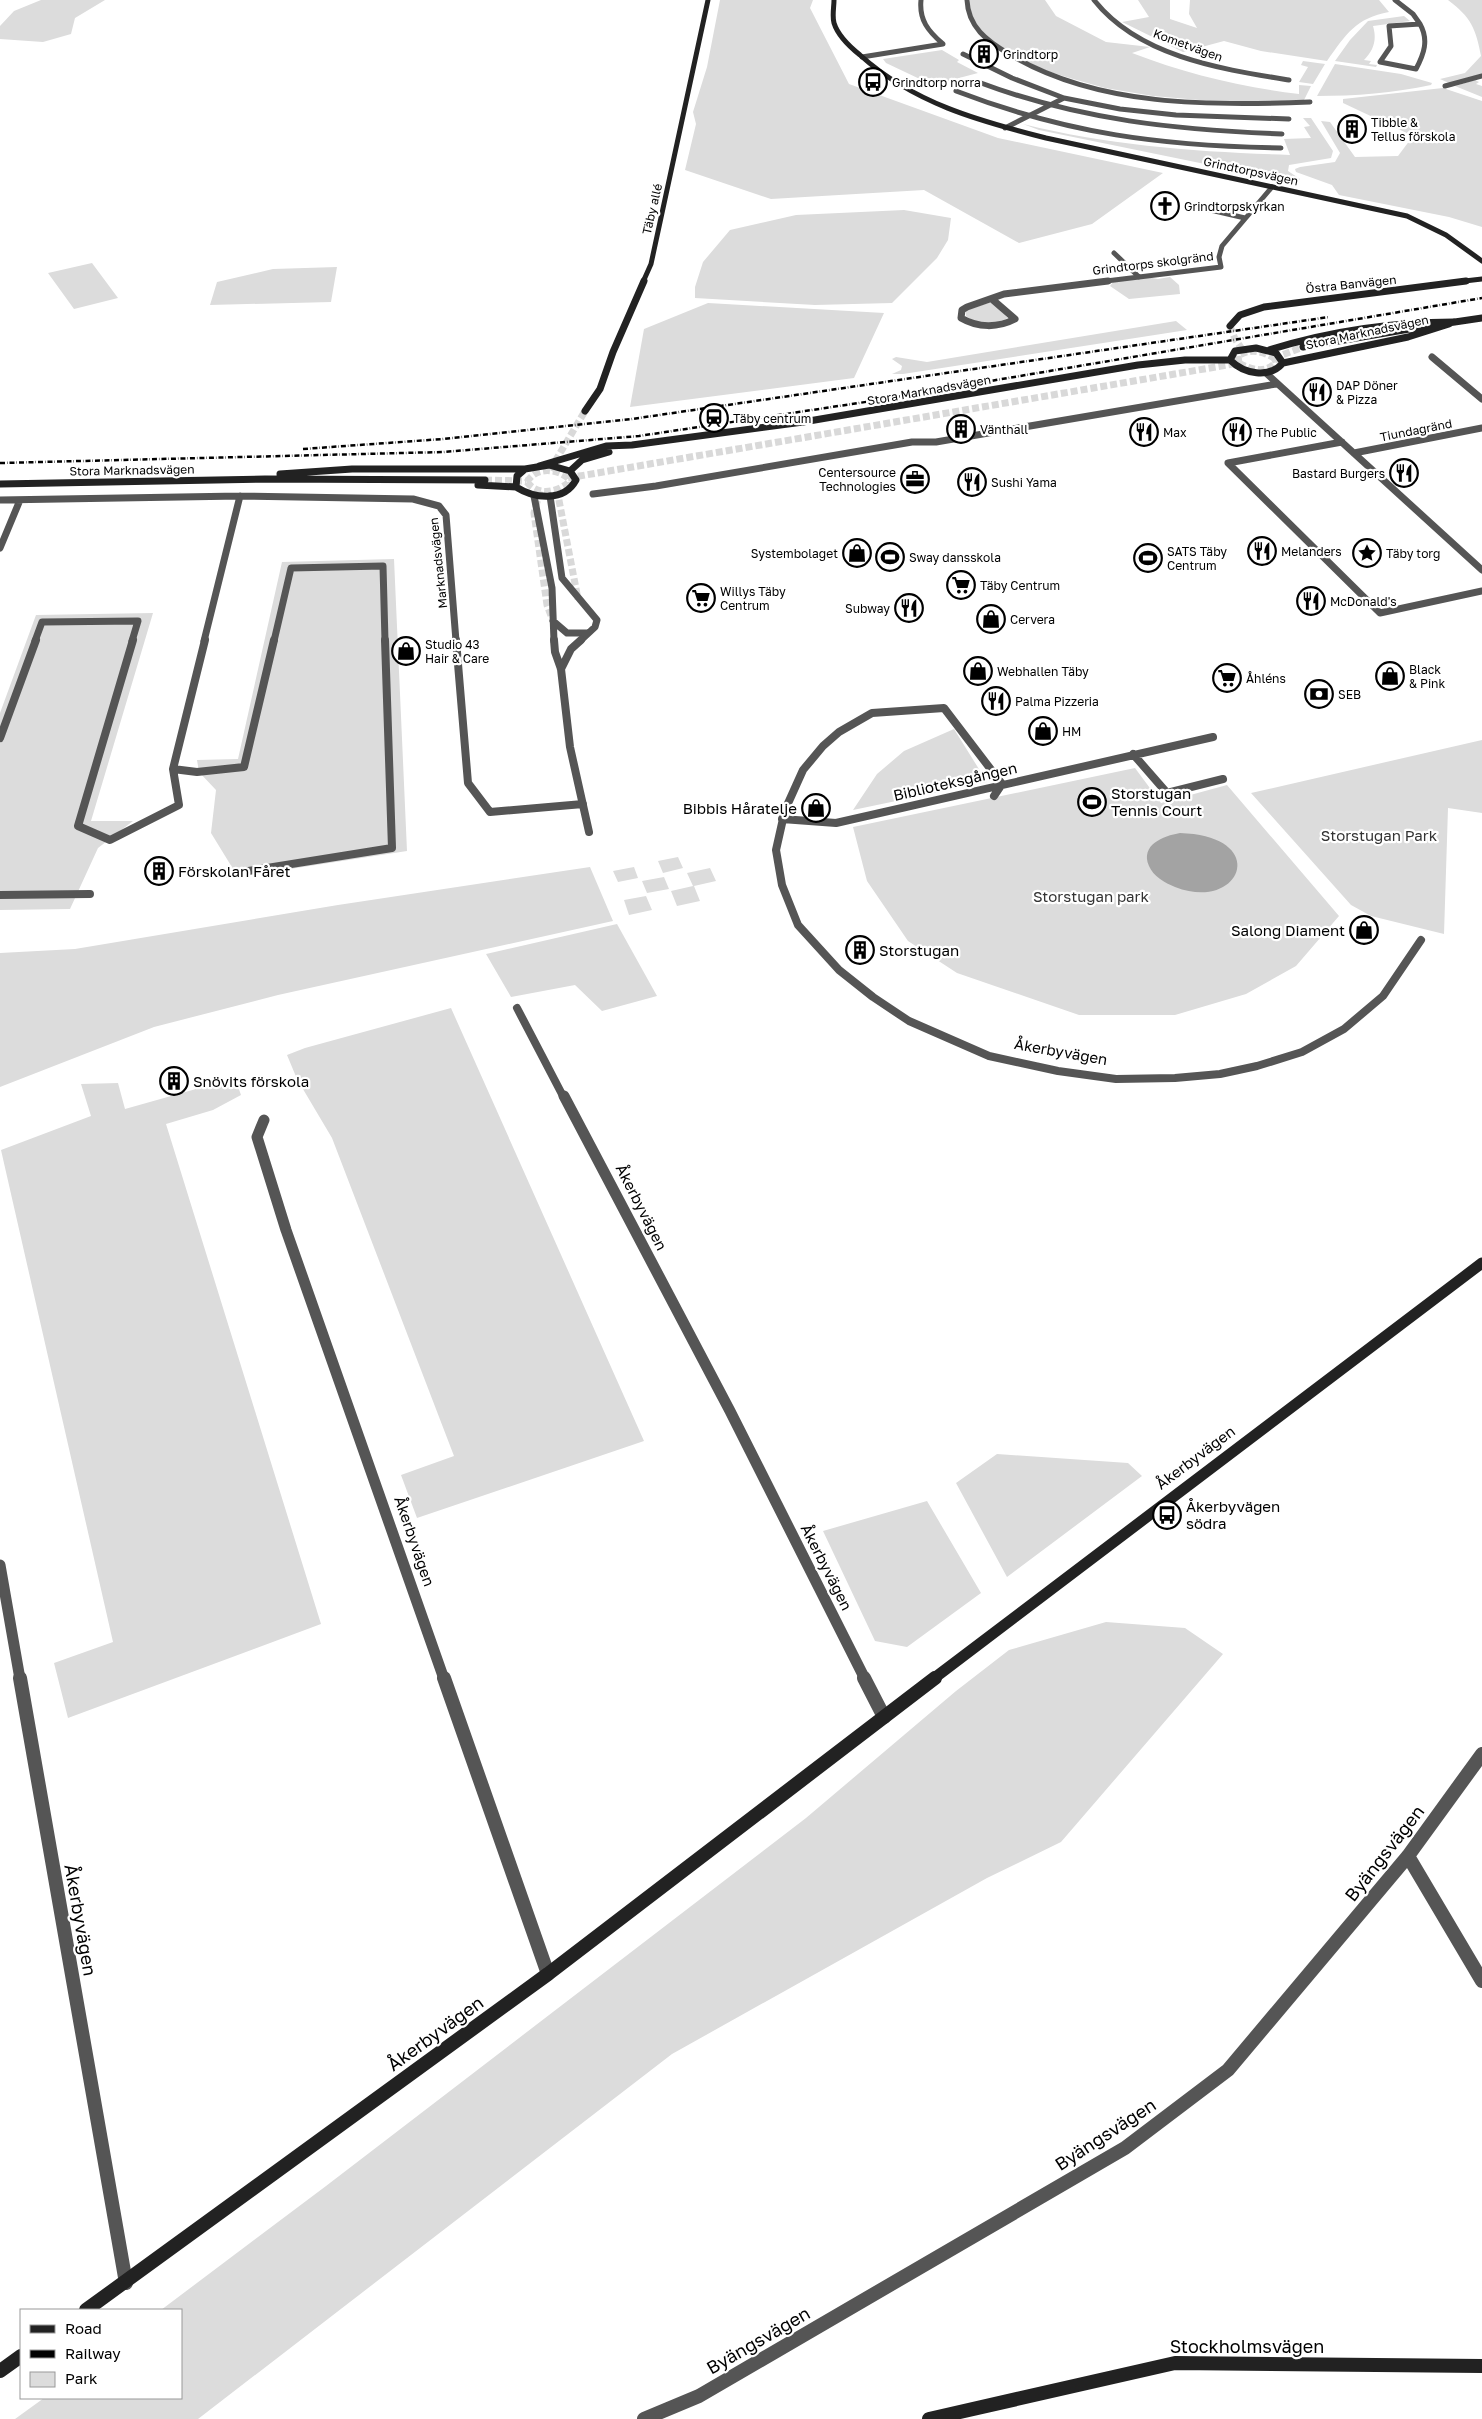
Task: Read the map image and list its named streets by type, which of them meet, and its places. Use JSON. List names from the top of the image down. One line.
{"streets":{"street":["Kometvägen","Grindtorpsvägen","Täby allé","Grindtorps skolgränd","Östra Banvägen","Stora Marknadsvägen","Tiundagränd","Marknadsvägen","Biblioteksgången","Åkerbyvägen","Byängsvägen","Stockholmsvägen"]},"crossings":[["Grindtorpsvägen","Grindtorps skolgränd"],["Biblioteksgången","Åkerbyvägen"]],"parks":["Storstugan Park","Storstugan park"],"places":{"building":["Grindtorp","Tibble & Tellus förskola","Vänthall","Förskolan Fåret","Storstugan","Snövits förskola"],"bus stop":["Grindtorp norra","Åkerbyvägen södra"],"church":["Grindtorpskyrkan"],"restaurant":["DAP Döner & Pizza","Max","The Public","Bastard Burgers","Sushi Yama","Melanders","McDonald's","Subway","Palma Pizzeria"],"station":["Täby centrum"],"office":["Centersource Technologies"],"shop":["Systembolaget","Cervera","Studio 43 Hair & Care","Webhallen Täby","Black & Pink","HM","Bibbis Håratelje","Salong Diament"],"place":["Täby torg"],"sports":["Sway dansskola","SATS Täby Centrum","Storstugan Tennis Court"],"supermarket":["Täby Centrum","Willys Täby Centrum","Åhléns"],"bank":["SEB"]},"legend":["Road","Railway","Park"]}
